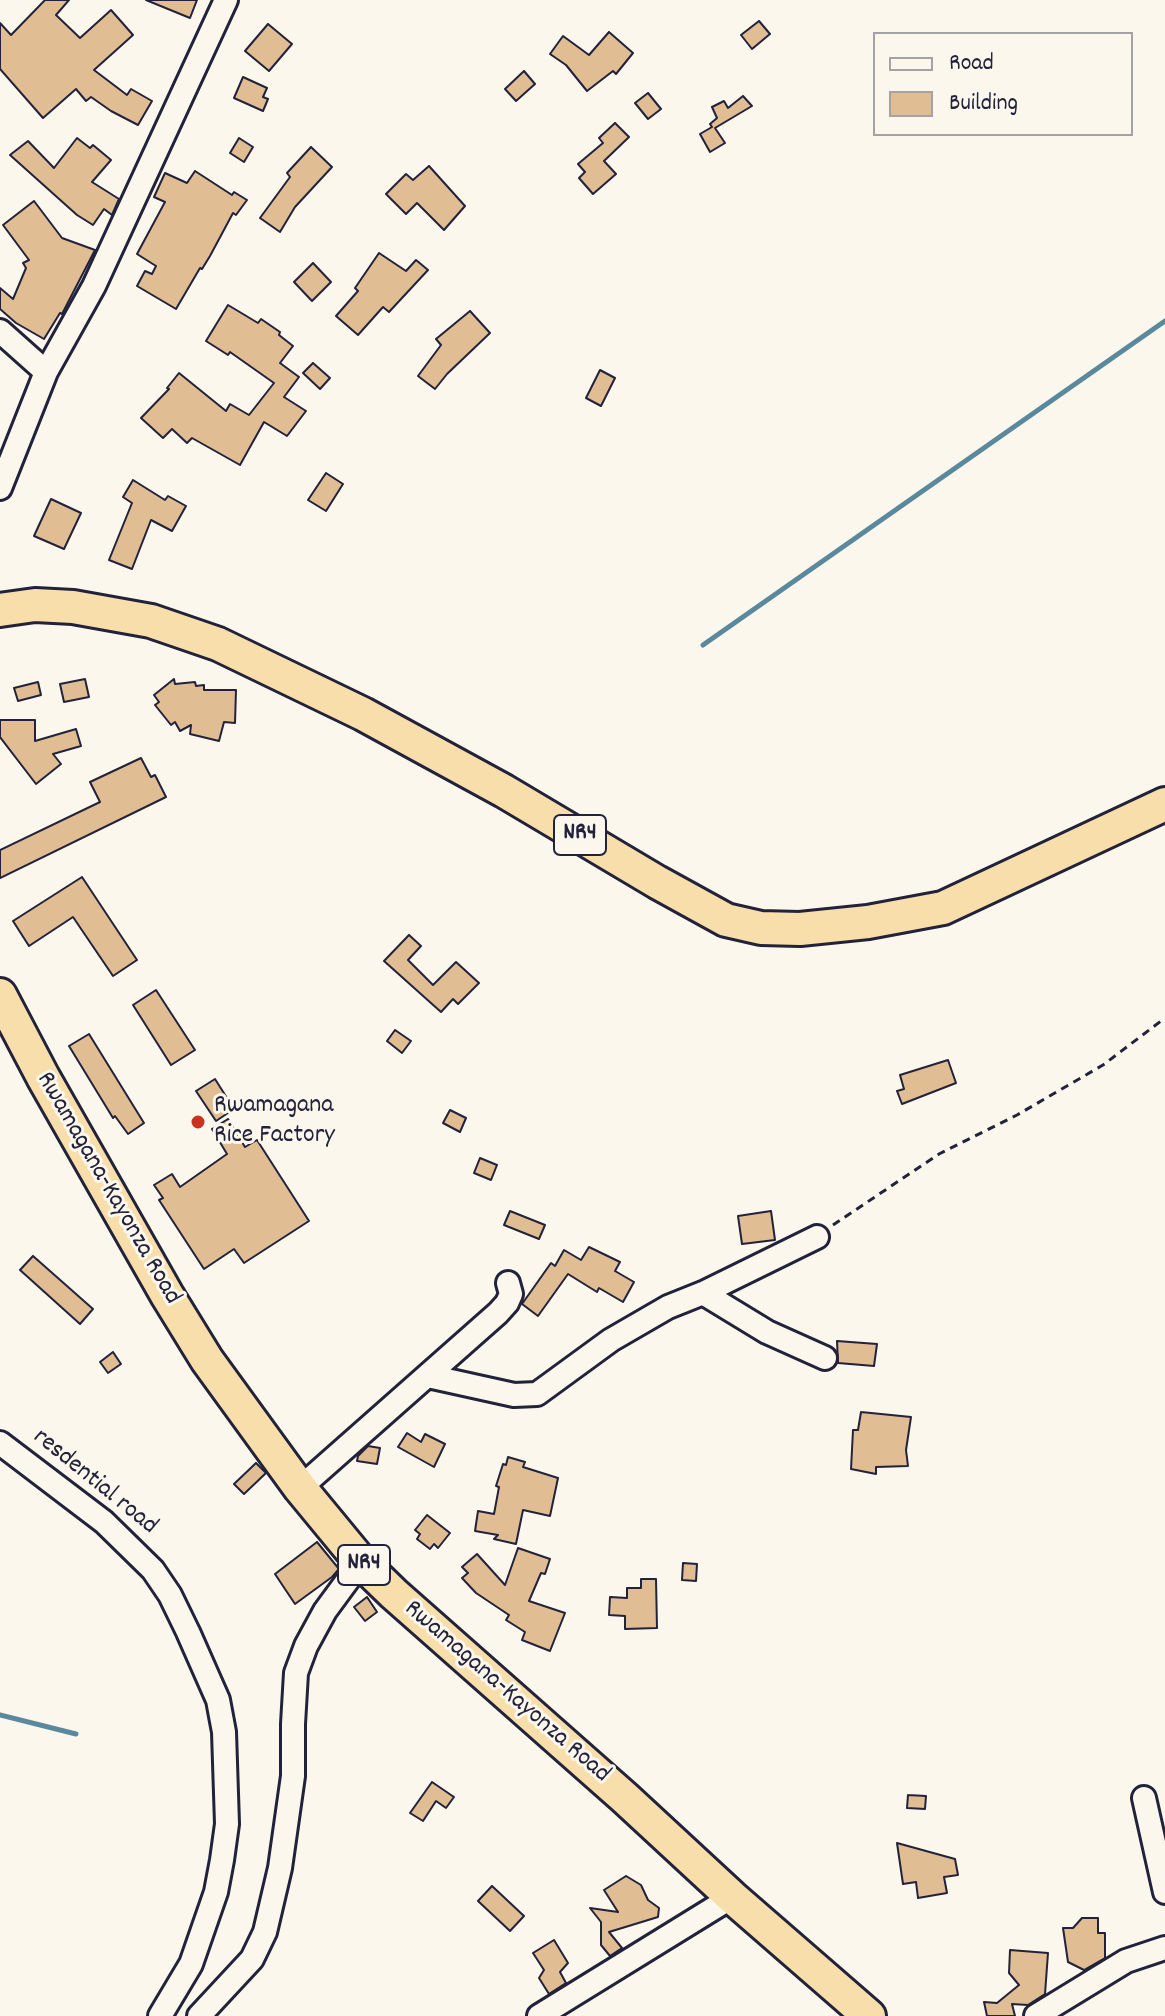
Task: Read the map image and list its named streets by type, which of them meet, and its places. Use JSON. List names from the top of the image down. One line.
{"streets":{"highway":["NR4","Rwamagana-Kayonza Road"],"street":["resdential road"]},"places":["Rwamagana Rice Factory"],"legend":["Road","Building"]}
